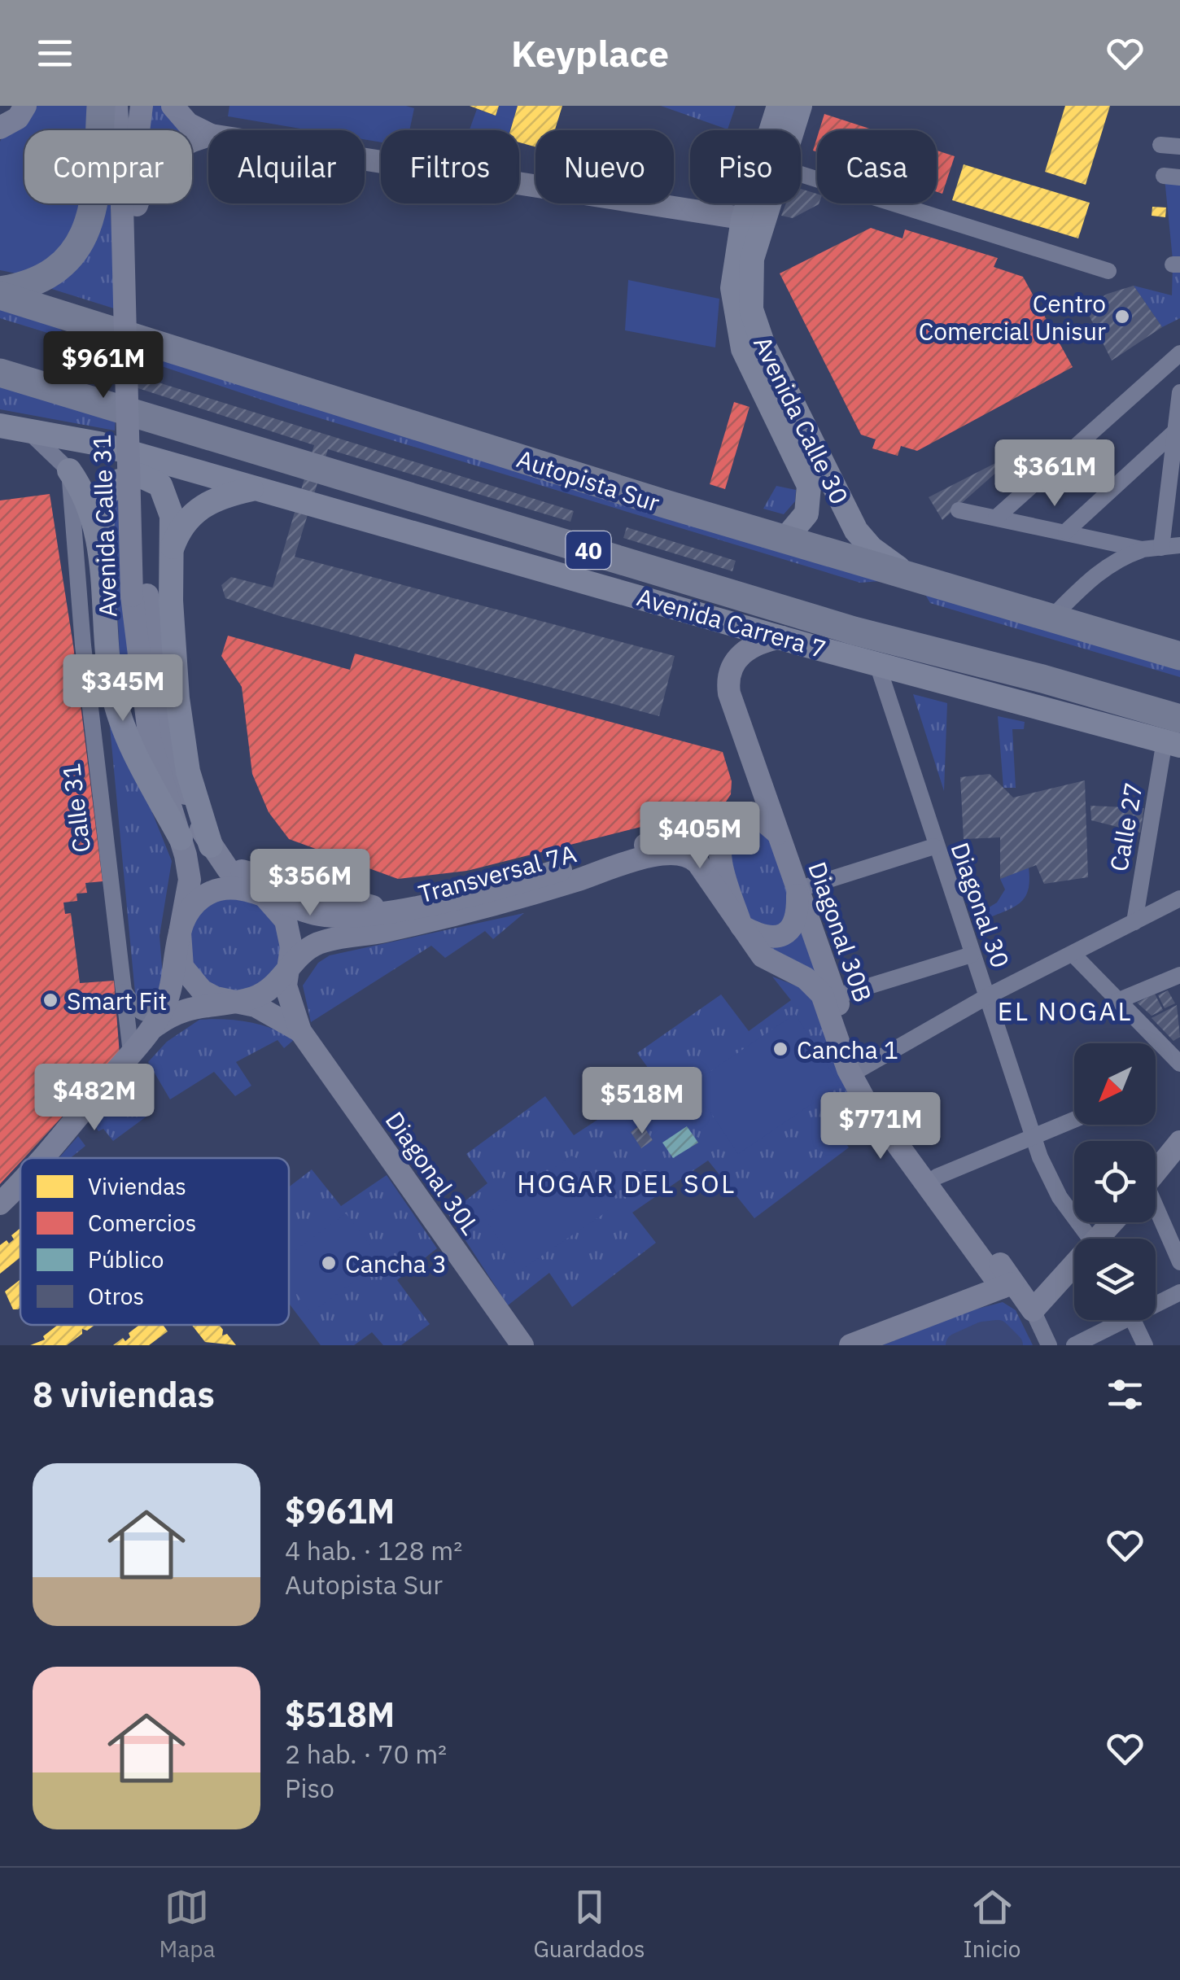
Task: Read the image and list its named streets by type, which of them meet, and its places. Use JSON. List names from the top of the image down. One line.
{"streets":{"highway":["Autopista Sur","40"],"main road":["Avenida Calle 30","Avenida Calle 31","Avenida Carrera 7","Transversal 7A","Diagonal 30B","Diagonal 30L"],"street":["Calle 31","Calle 27","Diagonal 30"]},"crossings":[["Avenida Calle 30","Autopista Sur"],["Avenida Calle 31","Transversal 7A"],["Avenida Calle 31","Diagonal 30L"],["40","Avenida Carrera 7"],["40","Calle 27"],["Avenida Carrera 7","Calle 27"],["Avenida Carrera 7","Diagonal 30"],["Avenida Carrera 7","Diagonal 30B"],["Transversal 7A","Diagonal 30B"]],"districts":["EL NOGAL","HOGAR DEL SOL"],"places":["Centro Comercial Unisur","Smart Fit","Cancha 1","Cancha 3"],"legend":["Viviendas","Comercios","Público","Otros"],"north":"bottom left","page":{"header":"Keyplace","chip":["Comprar","Alquilar","Filtros","Nuevo","Piso","Casa"],"price":["$961M","$361M","$345M","$405M","$356M","$482M","$518M","$771M"],"heading":"8 viviendas","list":[{"name":"$961M","note":"4 hab. · 128 m² · Autopista Sur"},{"name":"$518M","note":"2 hab. · 70 m² · Piso"}],"tabs":["Mapa","Guardados","Inicio"]}}
